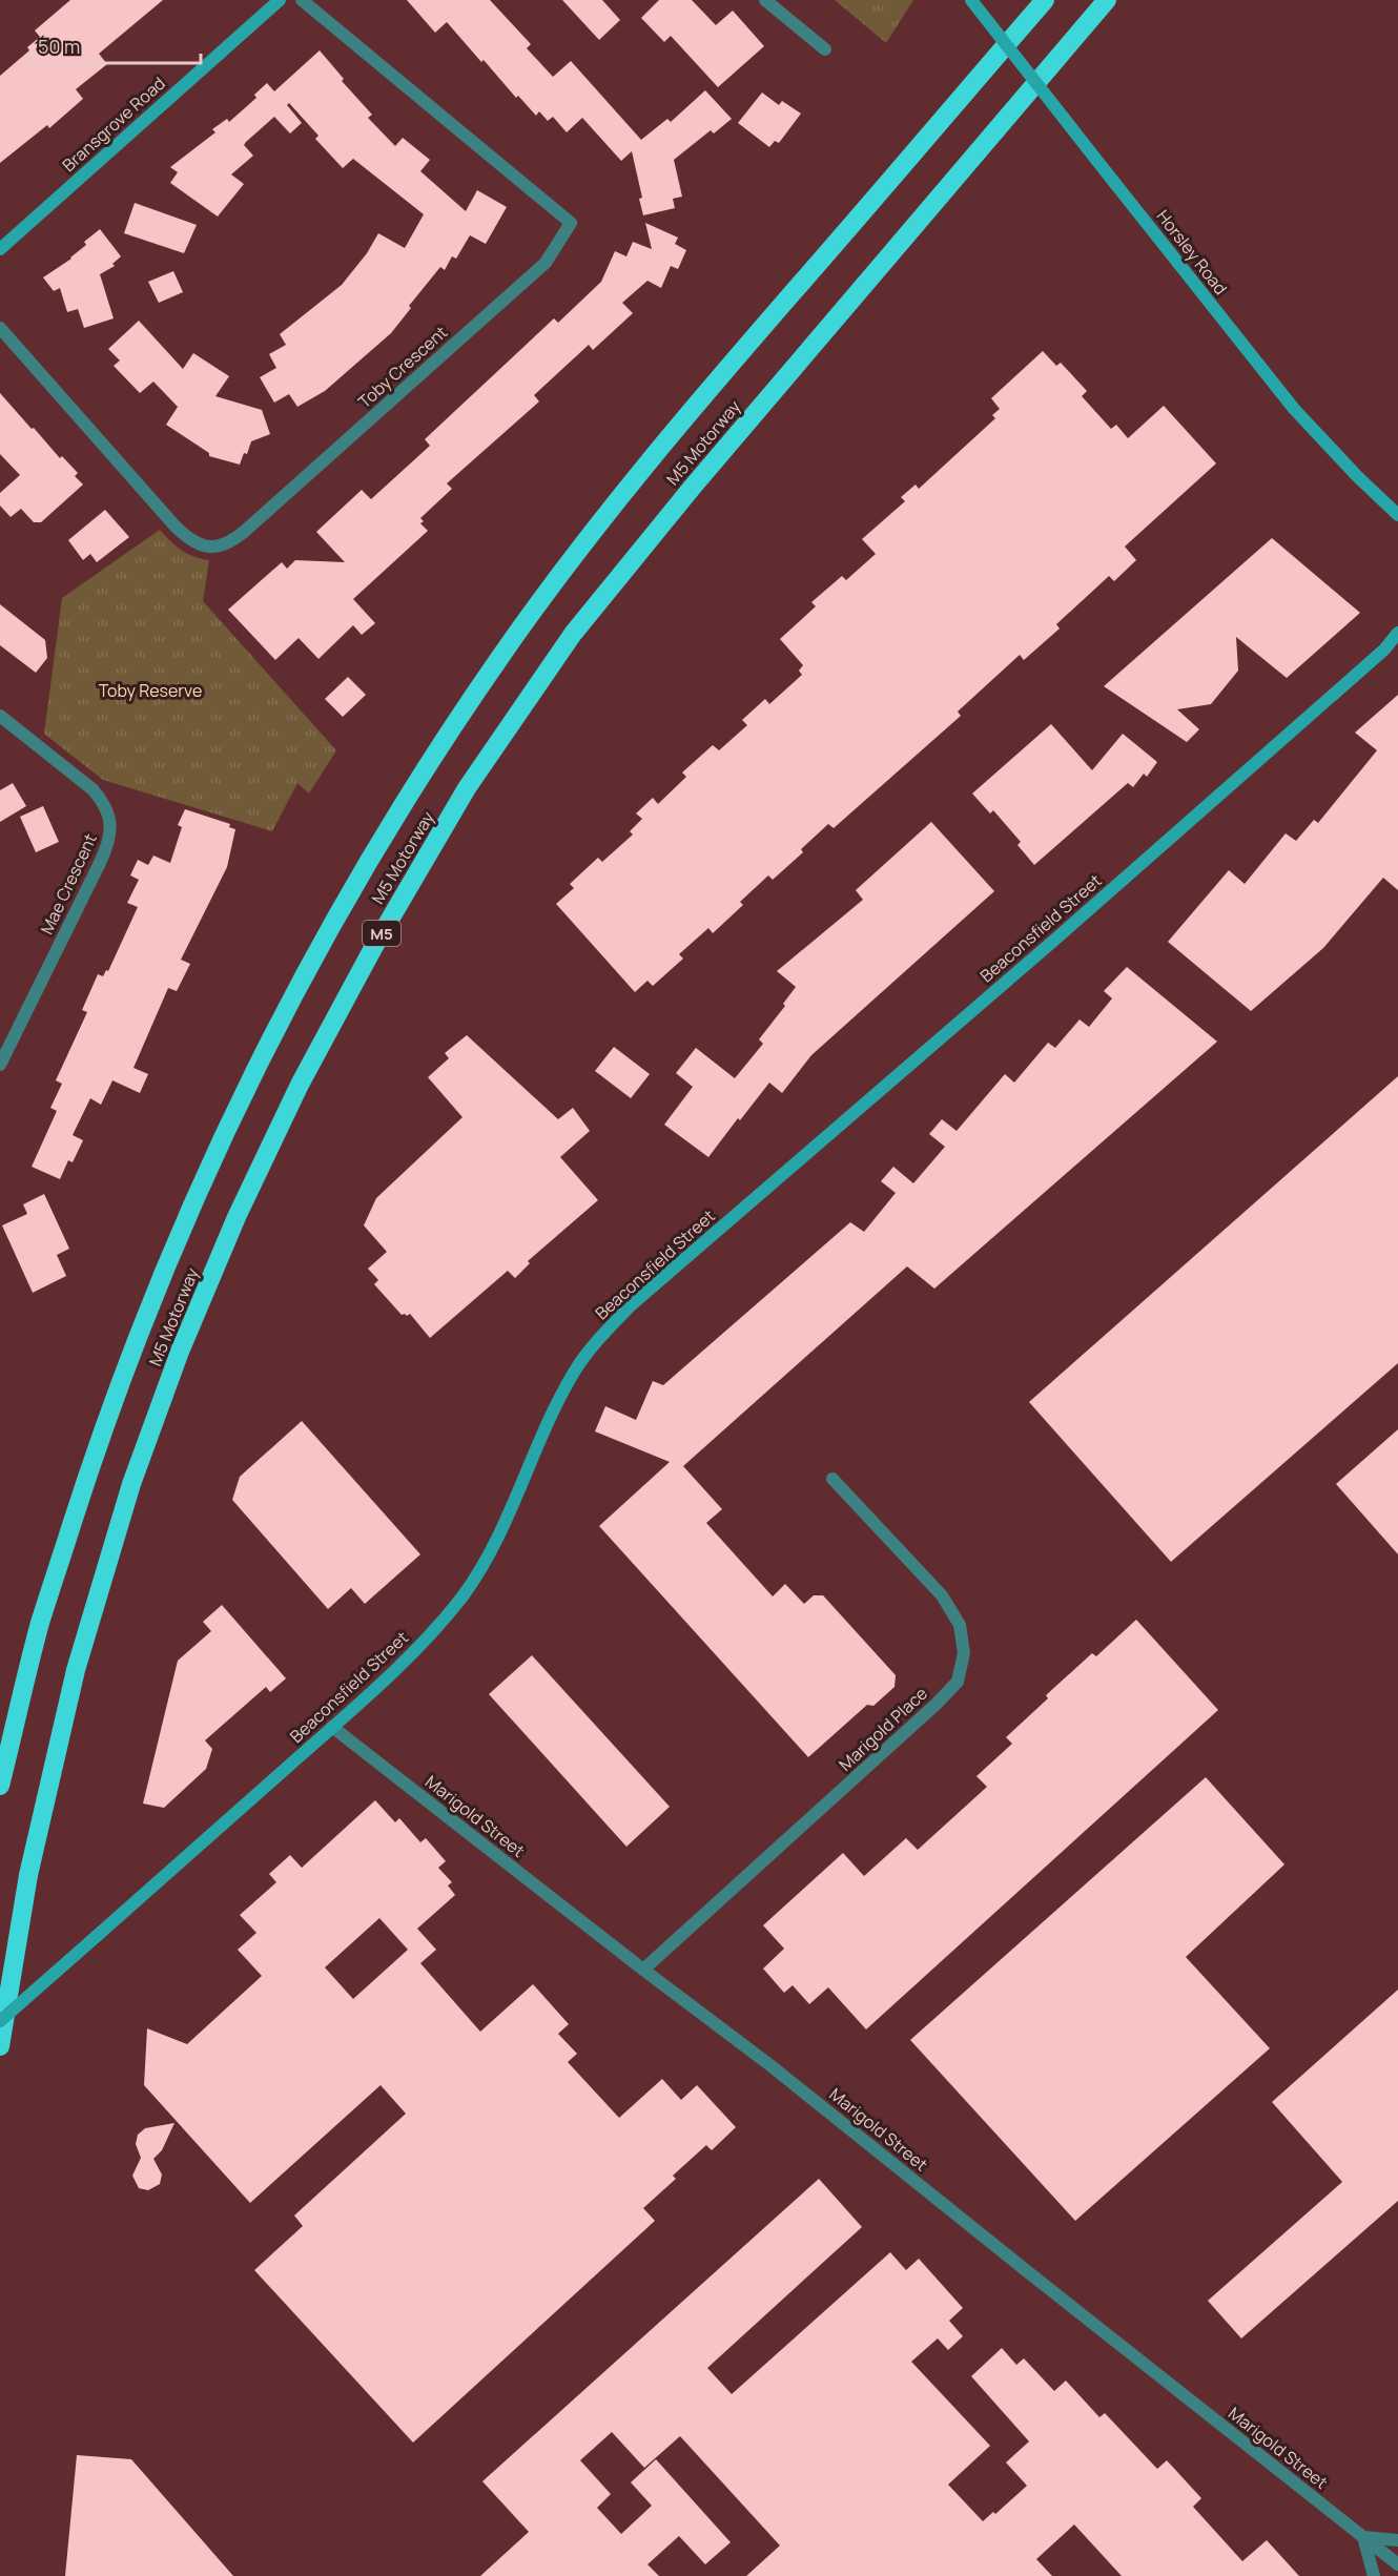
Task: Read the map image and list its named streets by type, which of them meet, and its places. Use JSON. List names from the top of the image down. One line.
{"streets":{"highway":["M5 Motorway","M5"],"main road":["Bransgrove Road","Horsley Road","Beaconsfield Street"],"street":["Toby Crescent","Mae Crescent","Marigold Place","Marigold Street"]},"crossings":[["Beaconsfield Street","Marigold Street"],["Marigold Place","Marigold Street"]],"parks":["Toby Reserve"],"scale_bar":"50 m"}
